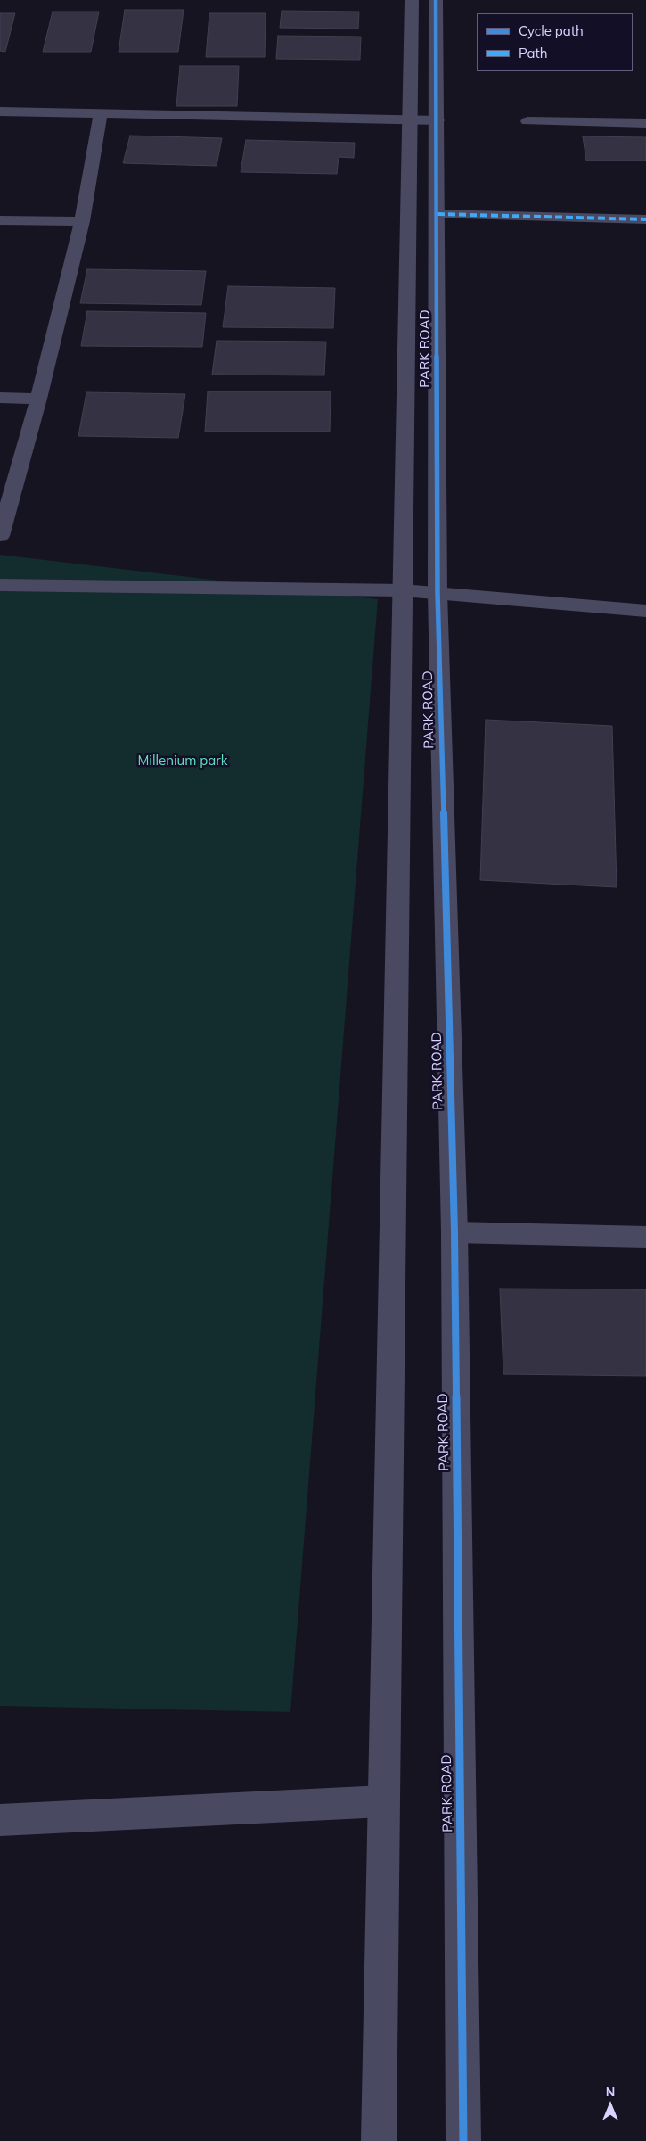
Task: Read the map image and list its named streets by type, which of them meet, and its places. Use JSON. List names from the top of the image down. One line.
{"streets":{"street":["PARK ROAD"]},"parks":["Millenium park"],"legend":["Cycle path","Path"],"north":"top"}
